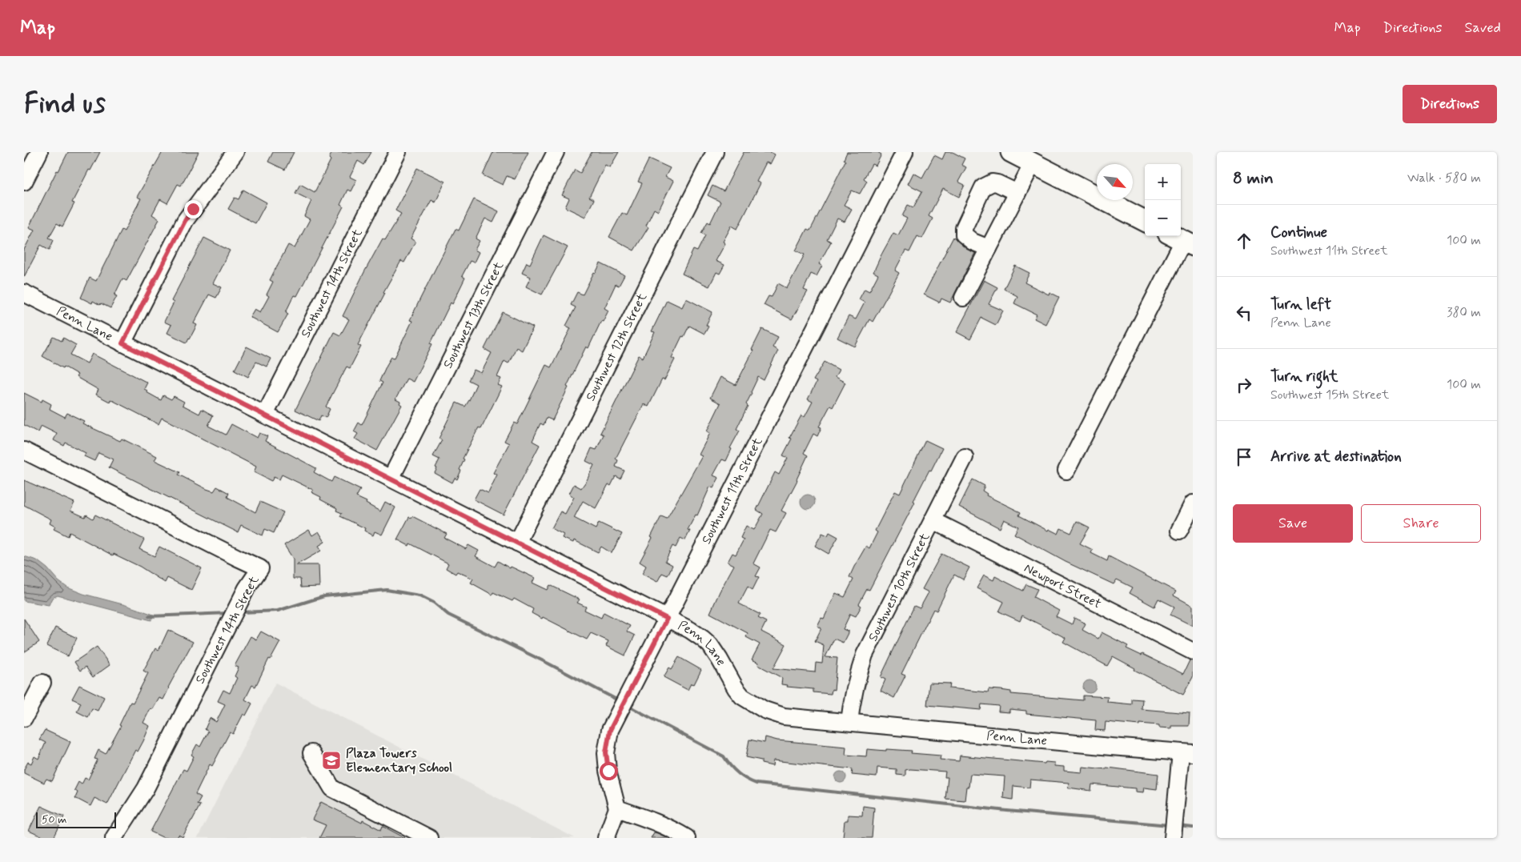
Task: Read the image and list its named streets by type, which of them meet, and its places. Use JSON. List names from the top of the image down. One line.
{"streets":{"street":["Southwest 14th Street","Southwest 13th Street","Penn Lane","Southwest 12th Street","Southwest 11th Street","Newport Street","Southwest 10th Street"]},"crossings":[["Southwest 14th Street","Penn Lane"],["Southwest 13th Street","Penn Lane"],["Penn Lane","Southwest 12th Street"],["Penn Lane","Southwest 11th Street"],["Penn Lane","Southwest 10th Street"],["Newport Street","Southwest 10th Street"]],"places":{"school or university":["Plaza Towers Elementary School"]},"scale_bar":"50 m","north":"bottom right","page":{"header":"Map","nav":["Map","Directions","Saved"],"buttons":["Directions",["Save","Share"]],"title":"Find us","heading":["8 min","Walk · 580 m"],"map_buttons":["+","−"],"list":[["Continue","Southwest 11th Street","100 m"],["Turn left","Penn Lane","380 m"],["Turn right","Southwest 15th Street","100 m"],"Arrive at destination"],"scale":"50 m"}}
